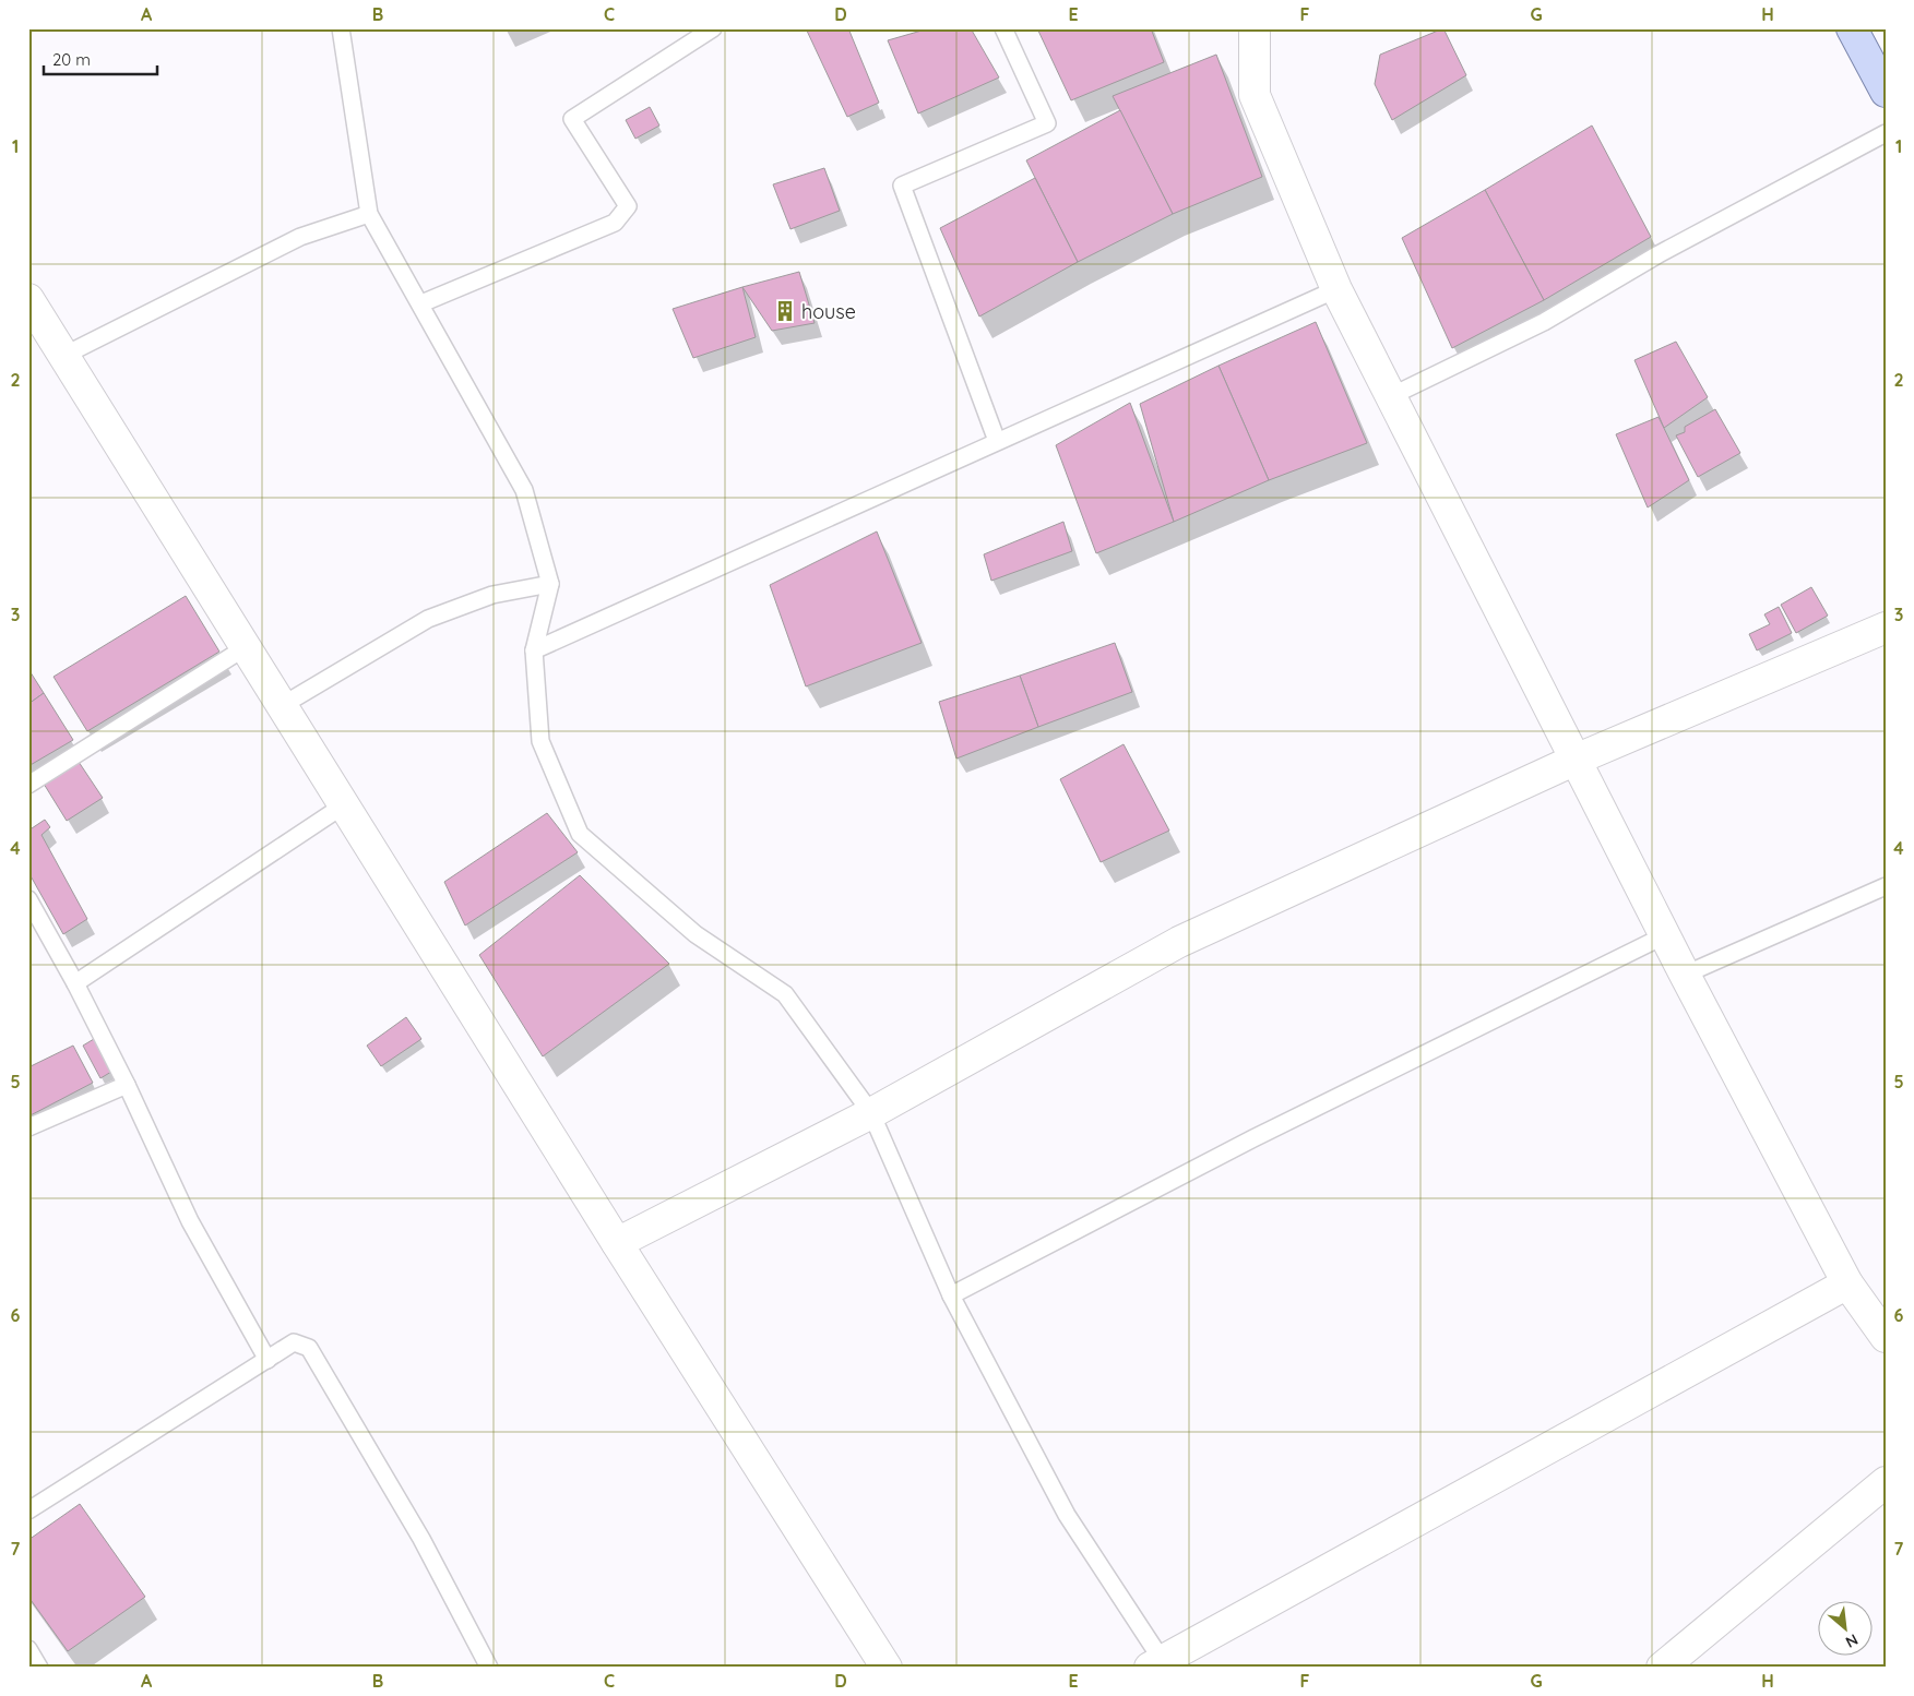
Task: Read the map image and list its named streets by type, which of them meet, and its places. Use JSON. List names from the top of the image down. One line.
{"places":{"building":["house"]},"scale_bar":"20 m","north":"bottom right","grid":{"columns":["A","B","C","D","E","F","G","H"],"rows":["1","2","3","4","5","6","7"]}}
